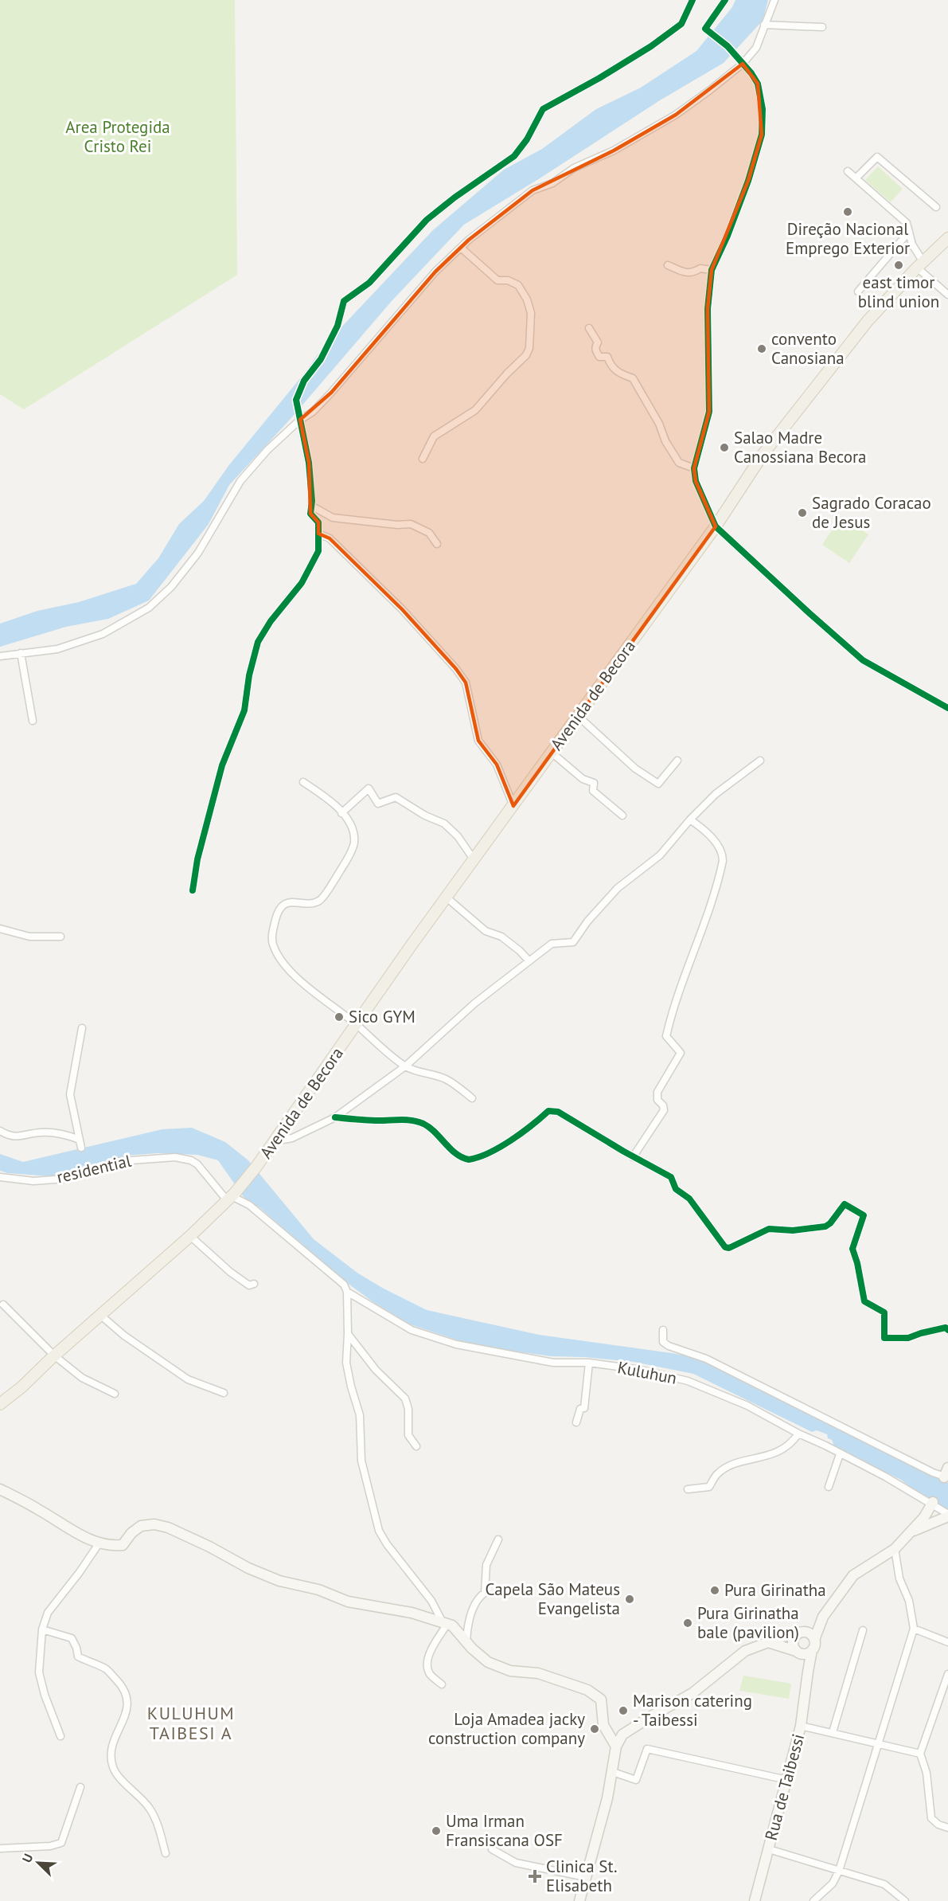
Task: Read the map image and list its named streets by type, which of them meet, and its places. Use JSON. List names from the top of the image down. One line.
{"streets":{"main road":["Avenida de Becora"],"street":["residential","Kuluhun","Rua de Taibessi"]},"crossings":[["Avenida de Becora","residential"],["Avenida de Becora","Kuluhun"],["residential","Kuluhun"]],"districts":["KULUHUM TAIBESI A"],"parks":["Area Protegida Cristo Rei"],"places":{"other":["Direção Nacional Emprego Exterior","east timor blind union","convento Canosiana","Salao Madre Canossiana Becora","Sagrado Coracao de Jesus","Sico GYM","Pura Girinatha","Capela São Mateus Evangelista","Pura Girinatha bale (pavilion)","Marison catering - Taibessi","Loja Amadea jacky construction company","Uma Irman Fransiscana OSF"],"health":["Clinica St. Elisabeth"]},"north":"top left"}
